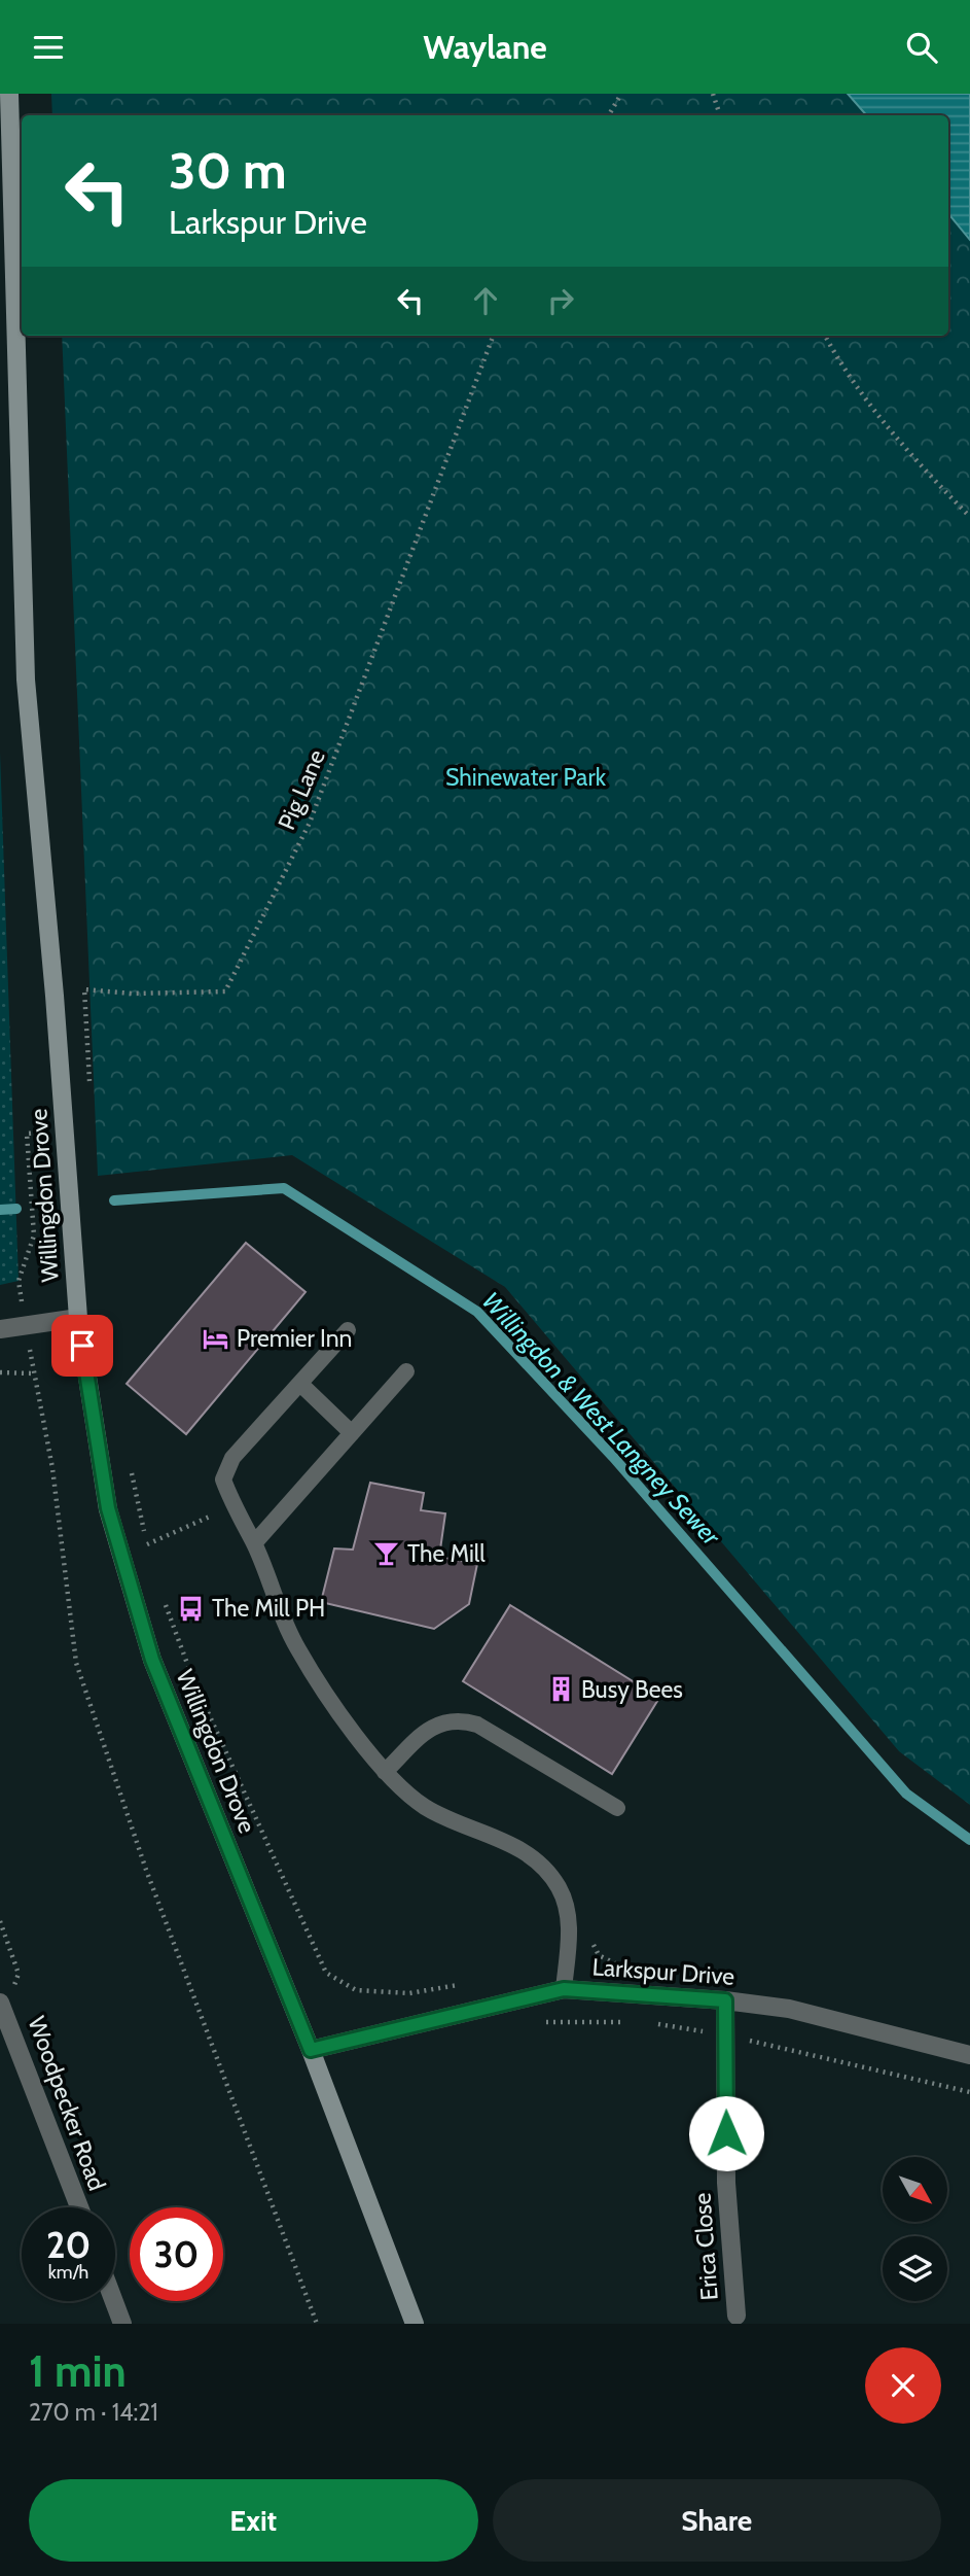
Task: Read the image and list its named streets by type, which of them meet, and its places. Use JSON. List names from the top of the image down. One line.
{"streets":{"main road":["Willingdon Drove"],"street":["Larkspur Drive","Woodpecker Road","Erica Close"],"path":["Pig Lane"]},"crossings":[["Willingdon Drove","Larkspur Drive"],["Larkspur Drive","Erica Close"]],"water":["Willingdon & West Langney Sewer"],"parks":["Shinewater Park"],"places":{"hotel":["Premier Inn"],"bar":["The Mill"],"bus stop":["The Mill PH"],"building":["Busy Bees"]},"north":"bottom right","page":{"header":"Waylane","turn":["30 m","Larkspur Drive"],"speed":"20 km/h","limit":"30","heading":["1 min","270 m · 14:21"],"buttons":["Exit","Share"]}}
